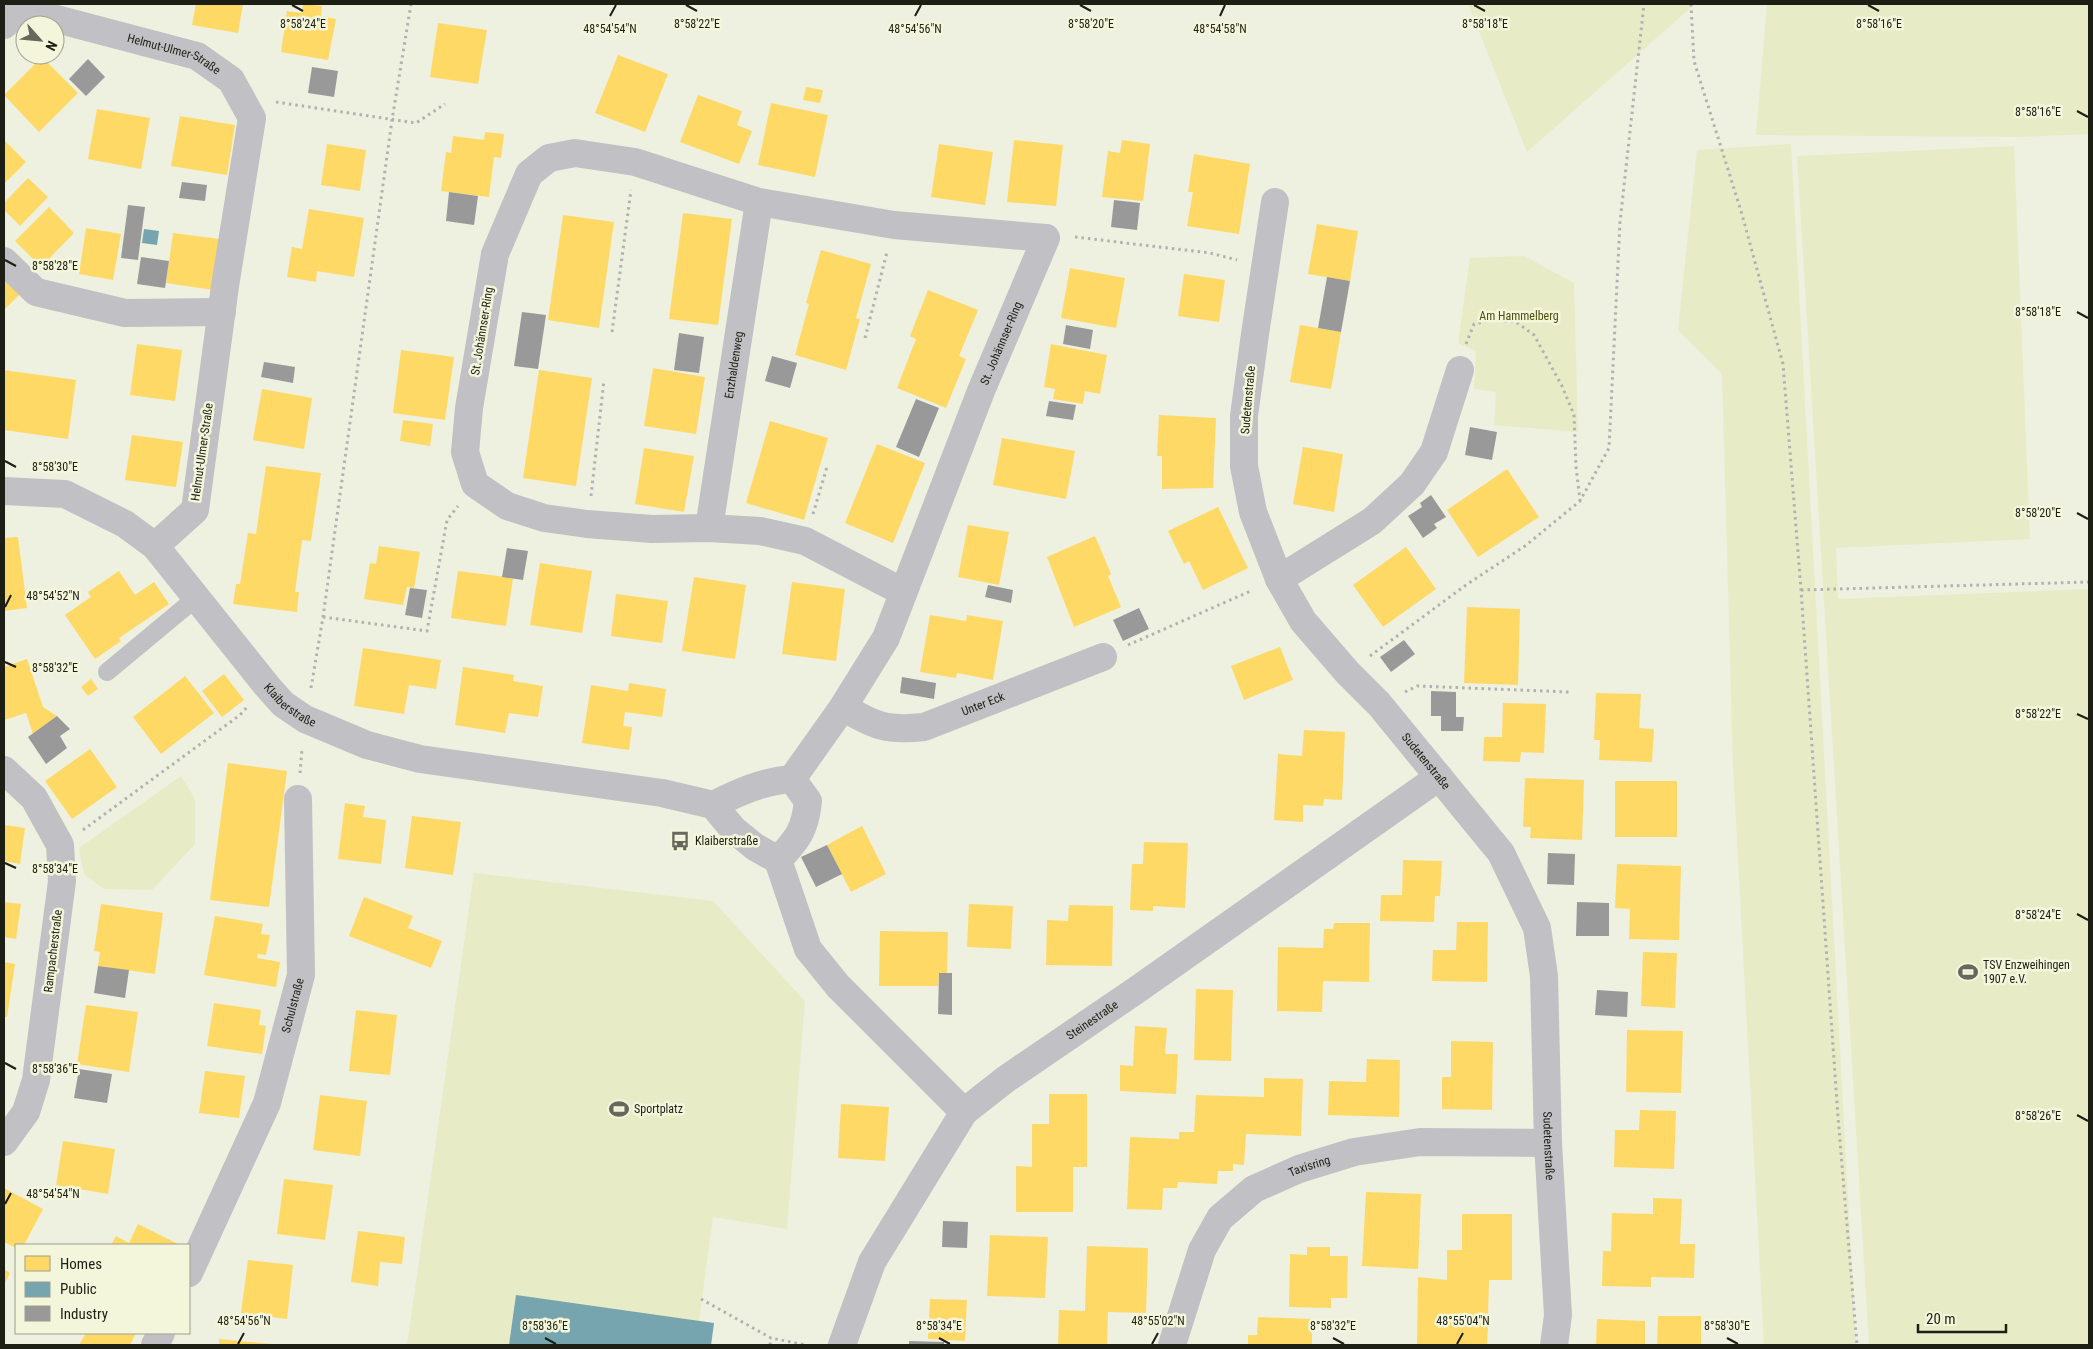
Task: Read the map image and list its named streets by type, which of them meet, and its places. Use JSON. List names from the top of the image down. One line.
{"streets":{"street":["Helmut-Ulmer-Straße","St. Johännser-Ring","Enzhaldenweg","Sudetenstraße","Klaiberstraße","Unter Eck","Rampacherstraße","Schulstraße","Steinestraße","Taxisring"]},"crossings":[["Helmut-Ulmer-Straße","Klaiberstraße"],["St. Johännser-Ring","Enzhaldenweg"],["St. Johännser-Ring","Unter Eck"],["Sudetenstraße","Steinestraße"],["Sudetenstraße","Taxisring"]],"parks":["Am Hammelberg"],"places":{"bus stop":["Klaiberstraße"],"sports":["TSV Enzweihingen 1907 e.V.","Sportplatz"]},"legend":["Homes","Public","Industry"],"scale_bar":"20 m","north":"bottom right","coordinates":["8°58'24\"E","8°58'22\"E","8°58'20\"E","8°58'18\"E","8°58'16\"E","48°54'54\"N","48°54'56\"N","48°54'58\"N","8°58'28\"E","8°58'30\"E","48°54'52\"N","8°58'32\"E","8°58'34\"E","8°58'36\"E","8°58'26\"E","48°55'02\"N","48°55'04\"N"]}
